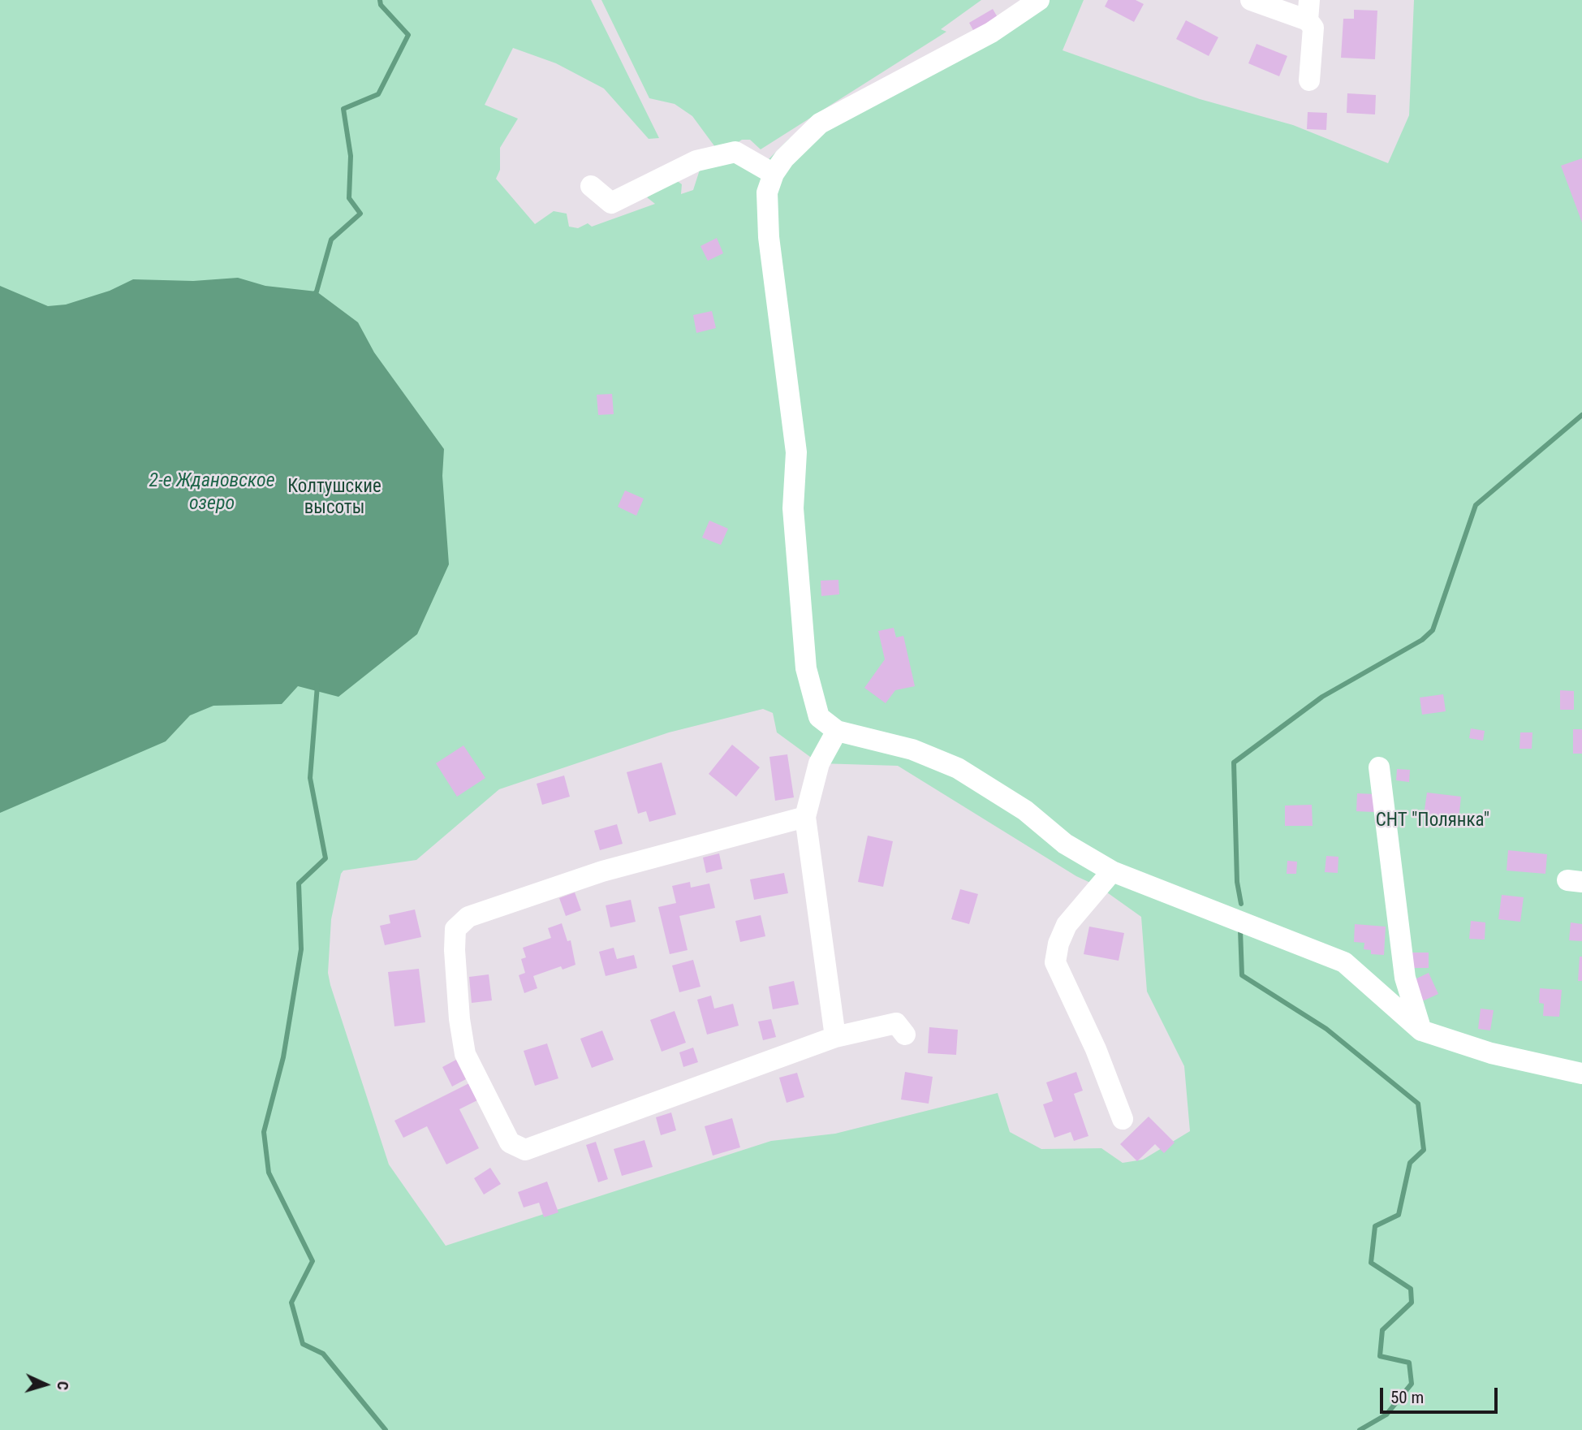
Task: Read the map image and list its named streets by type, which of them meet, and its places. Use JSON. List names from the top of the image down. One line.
{"water":["2-е Ждановское озеро"],"parks":["Колтушские высоты","СНТ \"Полянка\""],"scale_bar":"50 m","north":"right"}
